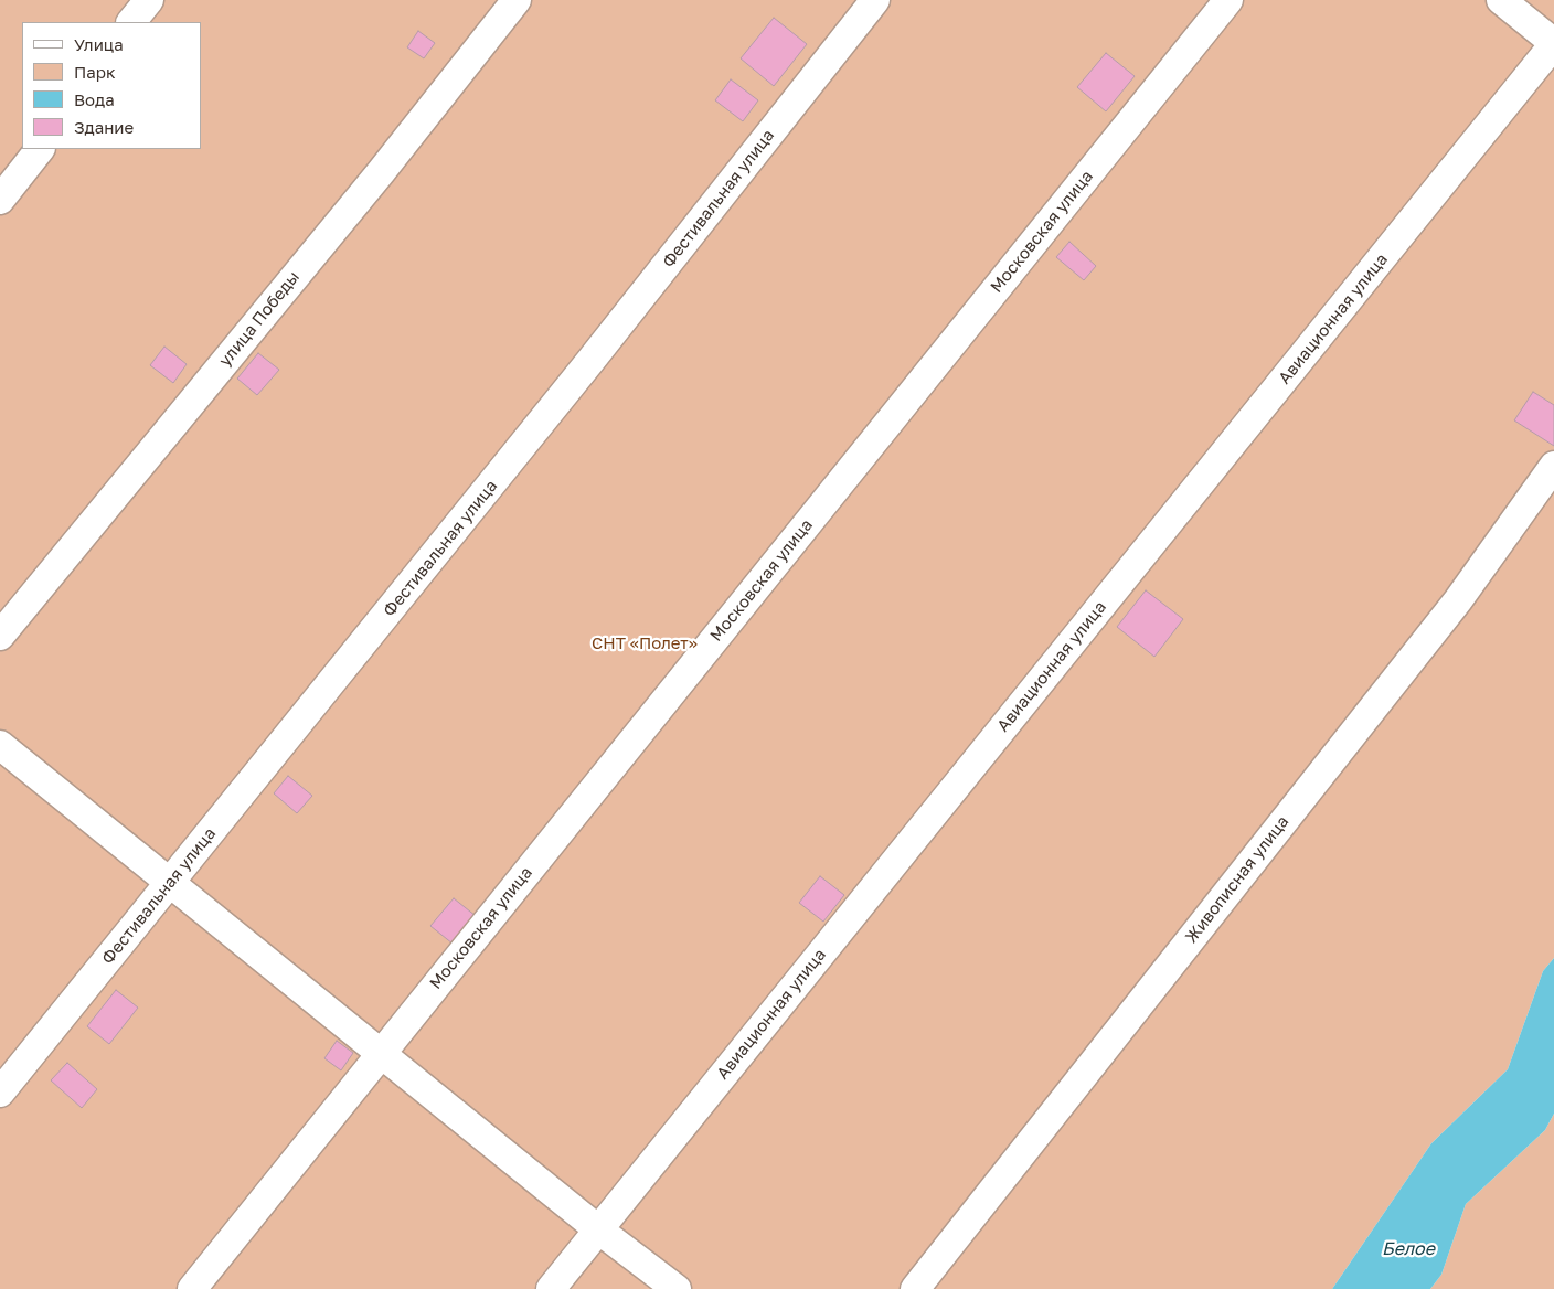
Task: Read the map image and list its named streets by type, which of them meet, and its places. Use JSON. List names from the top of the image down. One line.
{"streets":{"street":["Фестивальная улица","Московская улица","улица Победы","Авиационная улица","Живописная улица"]},"water":["Белое"],"parks":["СНТ «Полет»"],"legend":["Улица","Парк","Вода","Здание"]}
